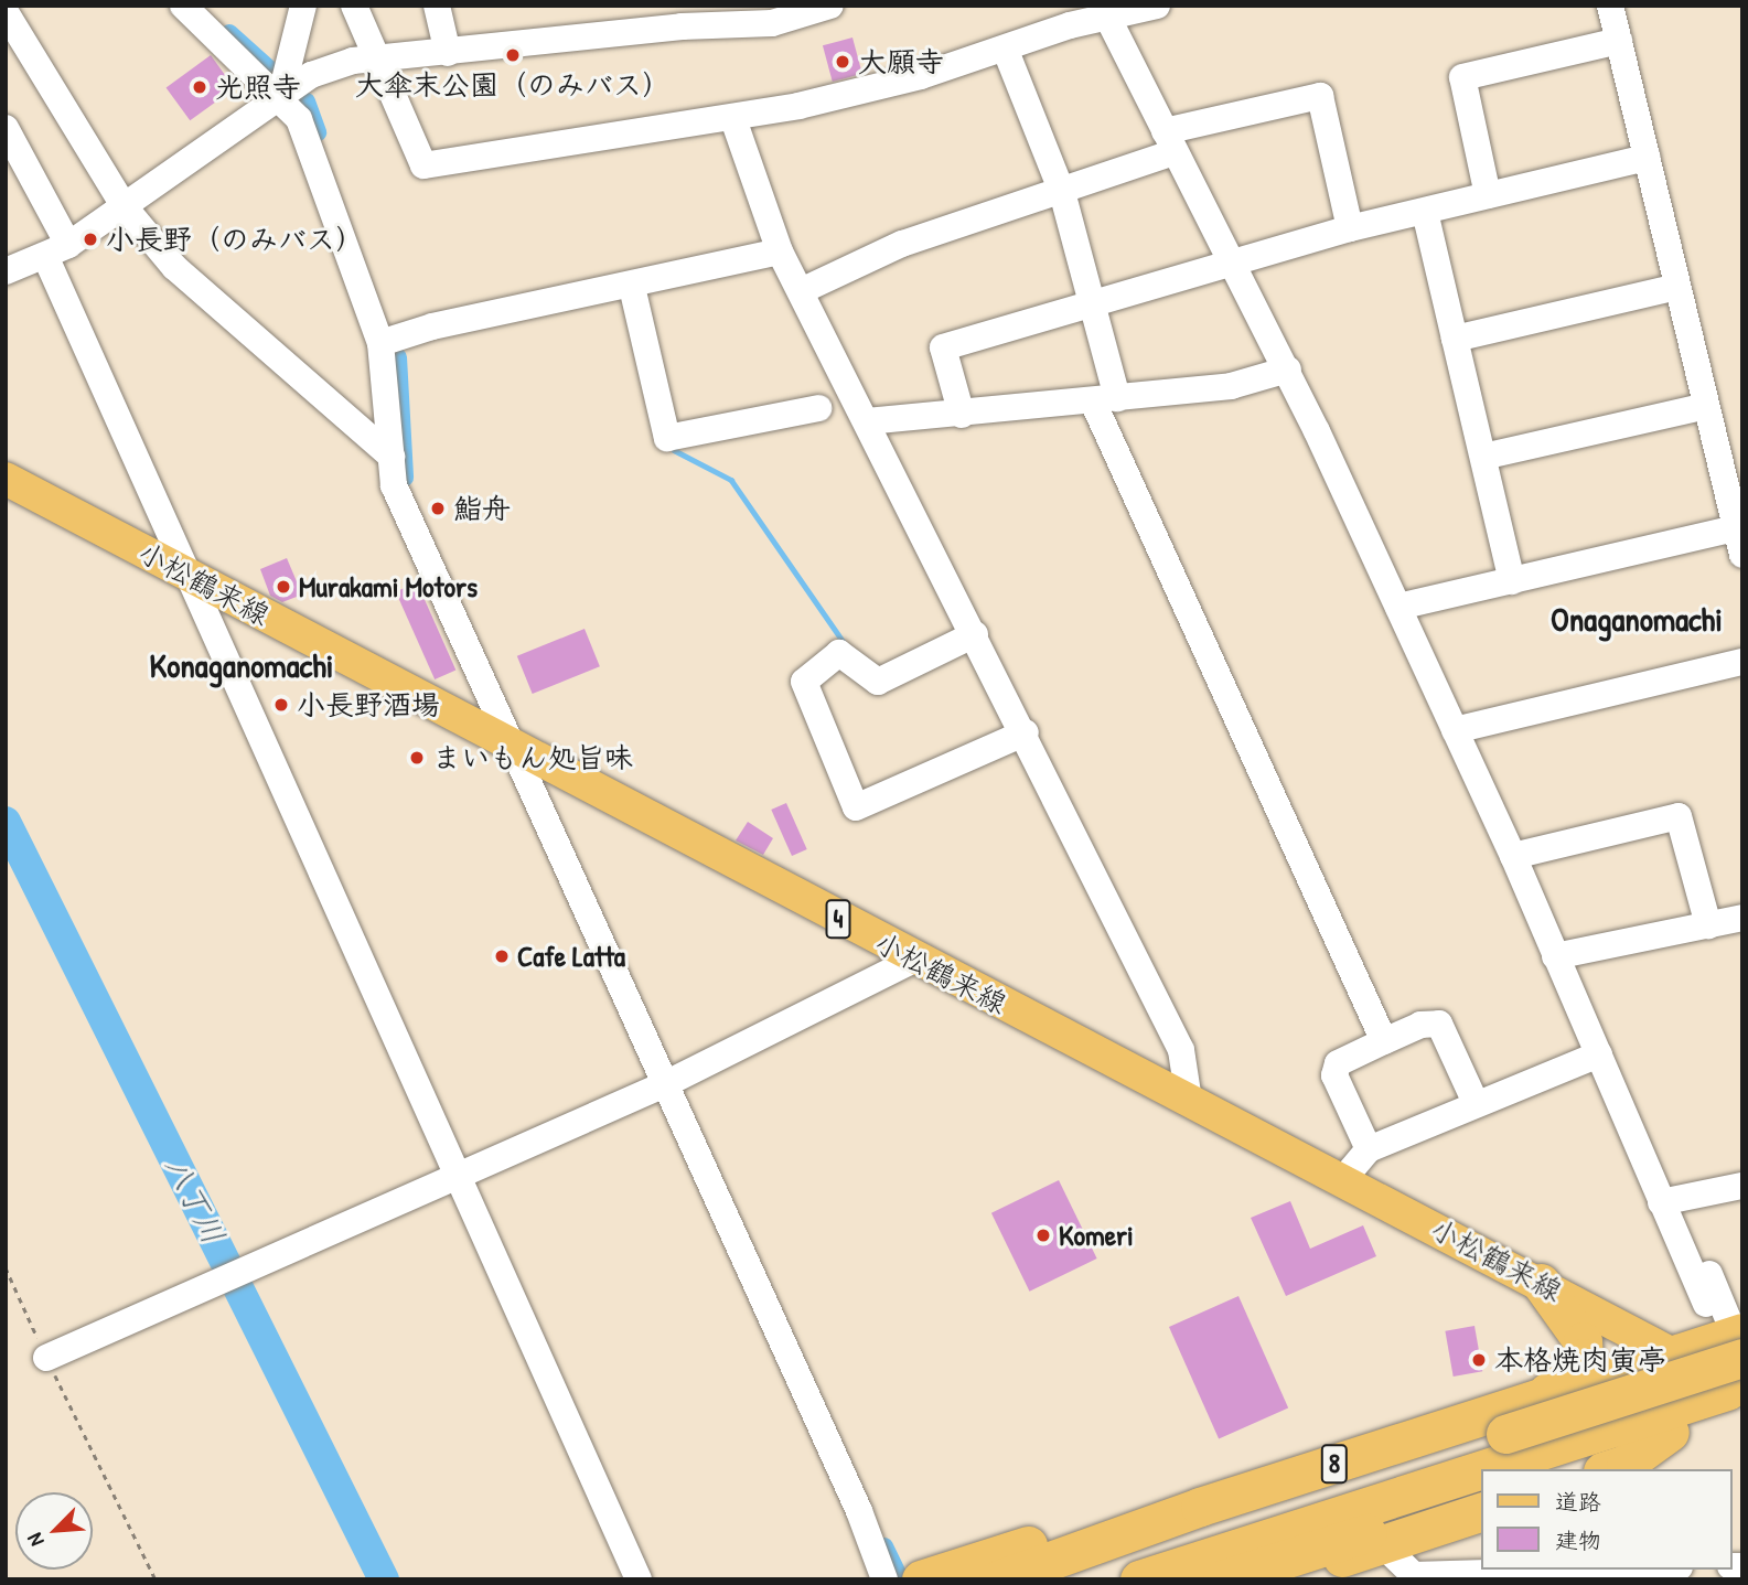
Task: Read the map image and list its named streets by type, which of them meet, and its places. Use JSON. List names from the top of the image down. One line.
{"streets":{"highway":["8"],"main road":["小松鶴来線","4"]},"crossings":[["小松鶴来線","8"]],"districts":["Onaganomachi","Konaganomachi"],"water":["八丁川"],"places":["大傘末公園（のみバス）","大願寺","光照寺","小長野（のみバス）","鮨舟","Murakami Motors","小長野酒場","まいもん処旨味","Cafe Latta","Komeri","本格焼肉寅亭"],"legend":["道路","建物"],"north":"bottom left"}
